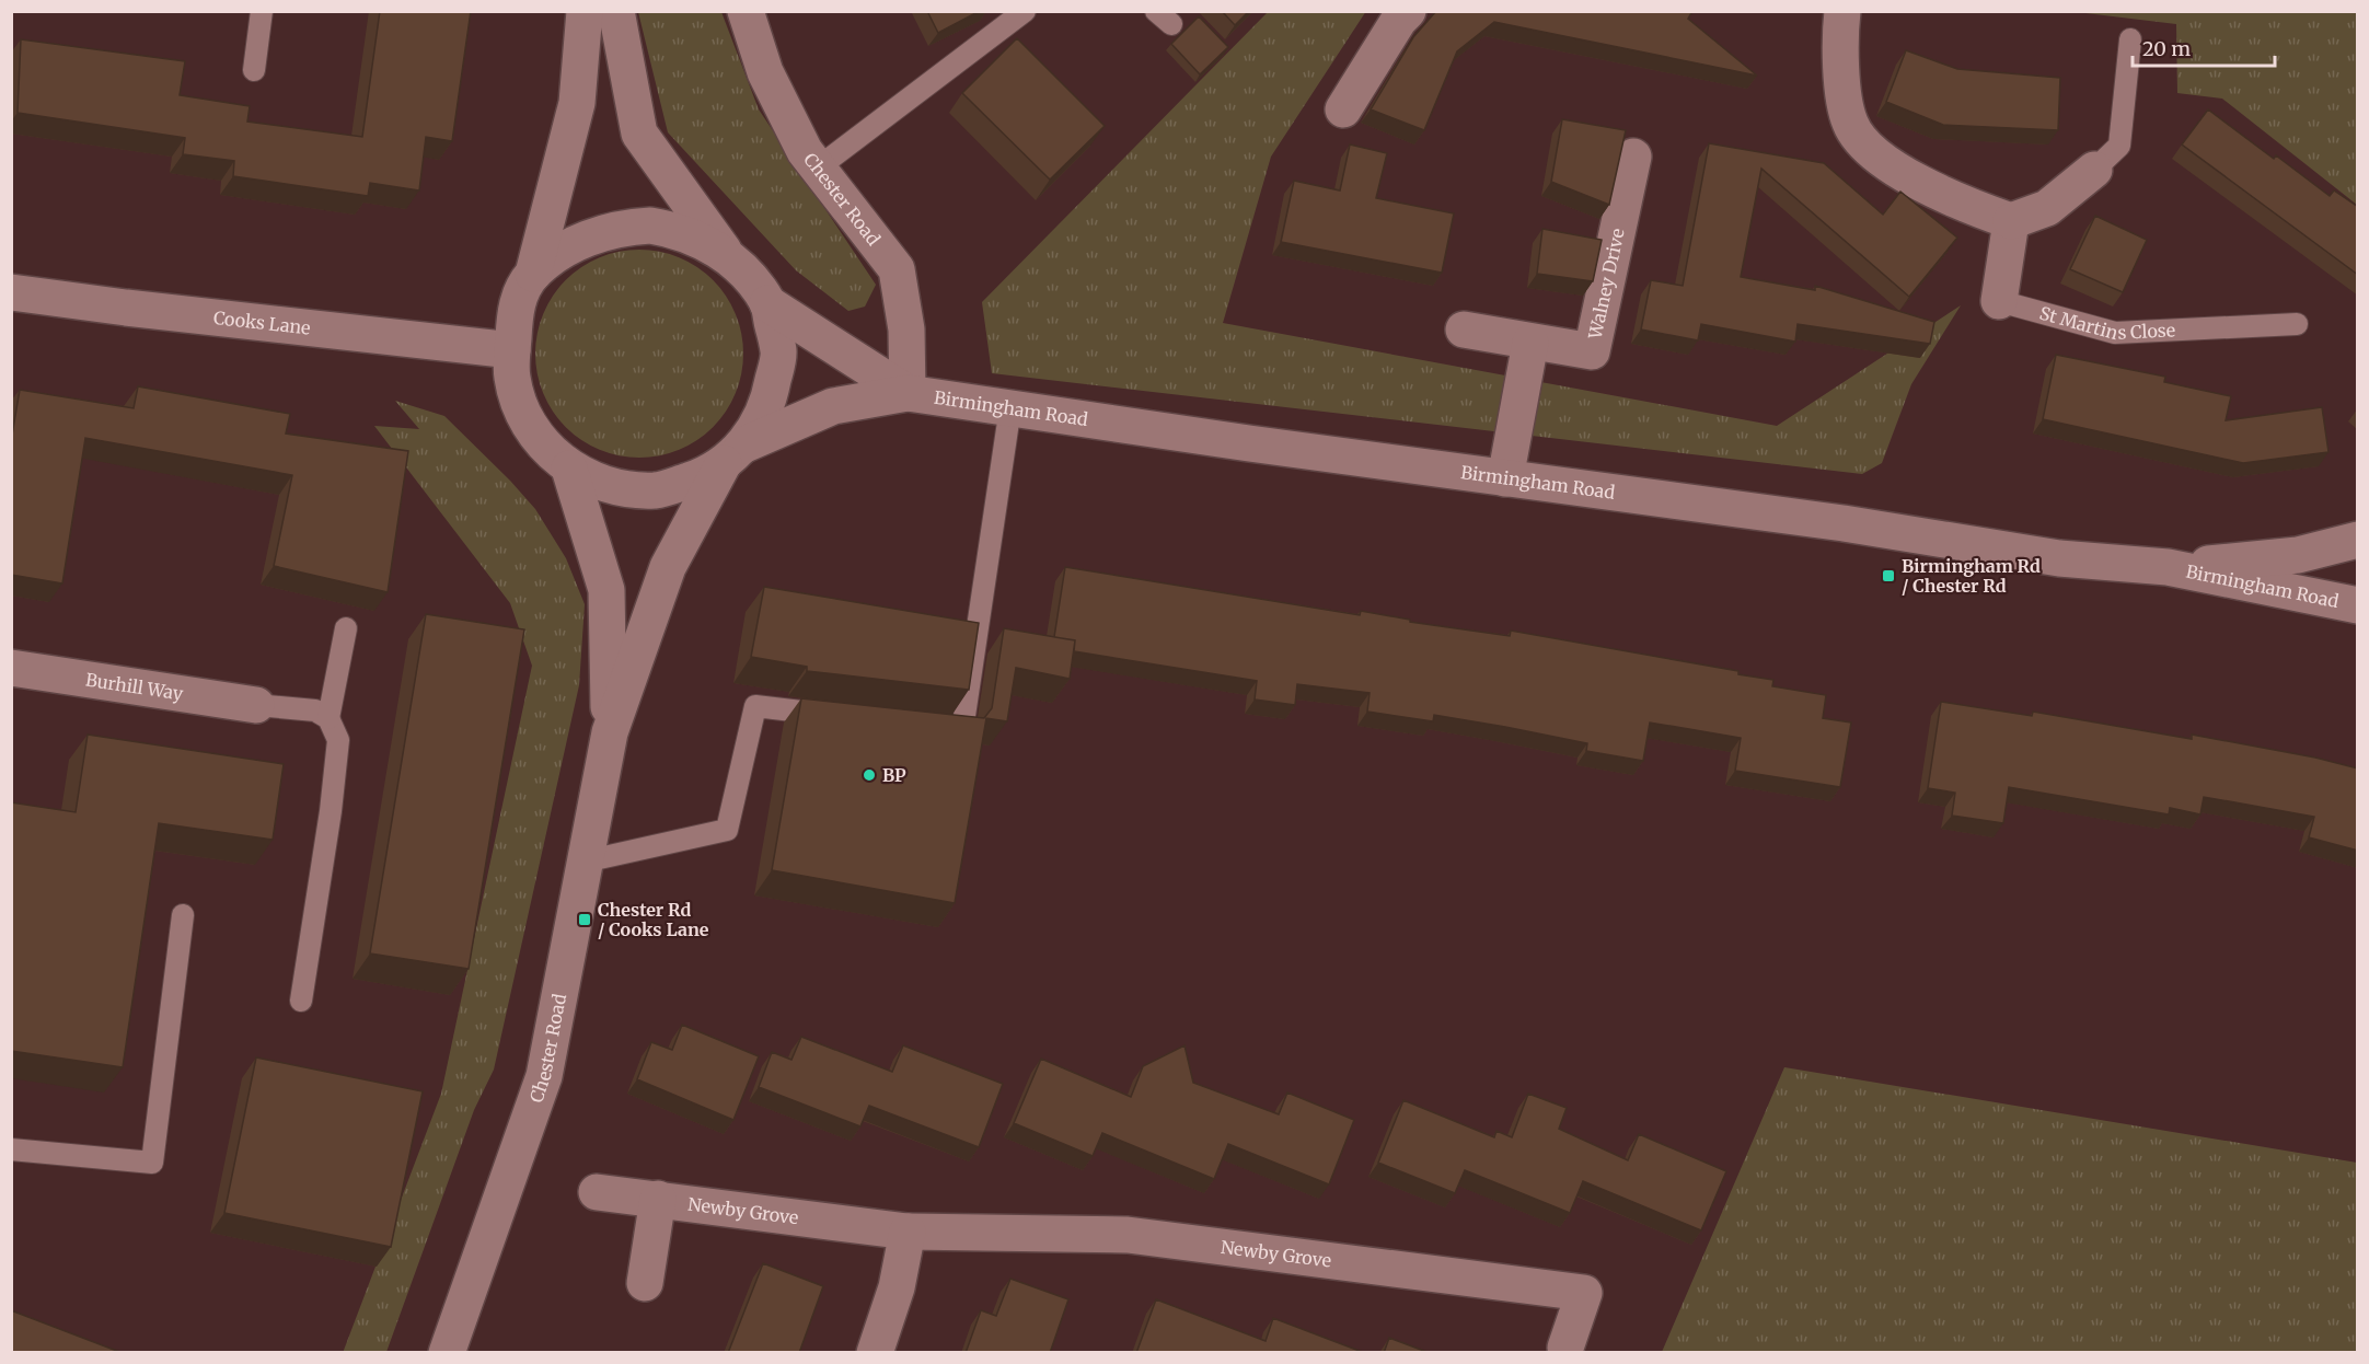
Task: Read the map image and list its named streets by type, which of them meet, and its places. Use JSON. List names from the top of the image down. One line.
{"streets":{"main road":["Chester Road","Walney Drive","St Martins Close","Cooks Lane","Birmingham Road","Burhill Way","Newby Grove"]},"crossings":[["Chester Road","Birmingham Road"]],"places":{"transit":["Birmingham Rd / Chester Rd","Chester Rd / Cooks Lane"],"other":["BP"]},"scale_bar":"20 m"}
